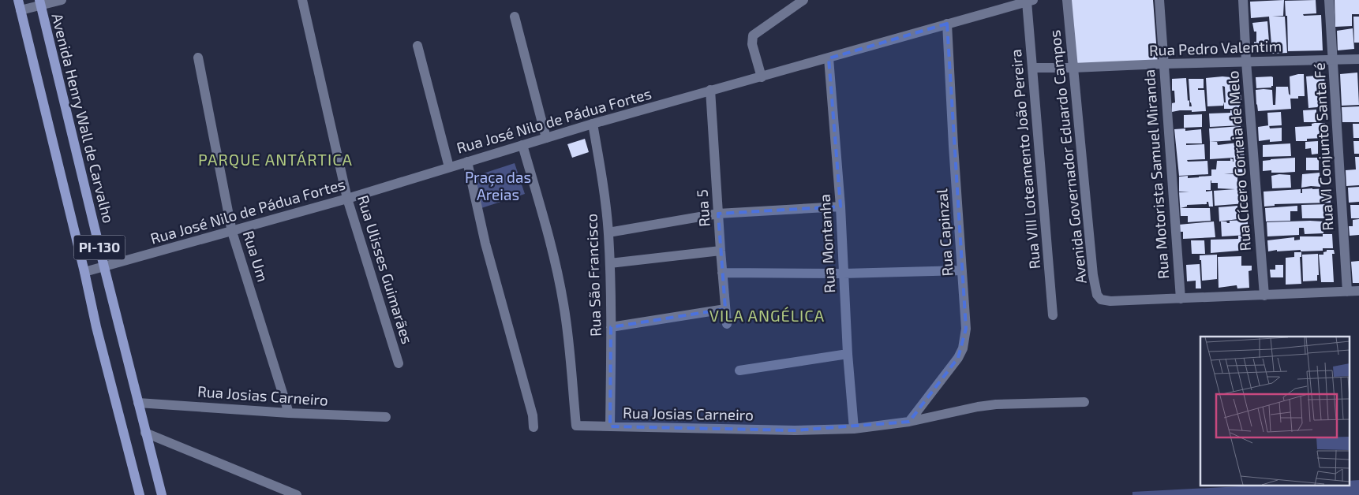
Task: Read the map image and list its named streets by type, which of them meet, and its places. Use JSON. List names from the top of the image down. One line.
{"streets":{"main road":["Avenida Henry Wall de Carvalho","PI-130"],"street":["Rua Pedro Valentim","Rua José Nilo de Pádua Fortes","Rua VI Conjunto Santa Fé","Avenida Governador Eduardo Campos","Rua VIII Loteamento João Pereira","Rua Cícero Correia de Melo","Rua Motorista Samuel Miranda","Rua 5","Rua Capinzal","Rua Montanha","Rua Um","Rua Ulisses Guimarães","Rua São Francisco","Rua Josias Carneiro"]},"crossings":[["Rua Pedro Valentim","Rua VI Conjunto Santa Fé"],["Rua Pedro Valentim","Avenida Governador Eduardo Campos"],["Rua Pedro Valentim","Rua VIII Loteamento João Pereira"],["Rua Pedro Valentim","Rua Cícero Correia de Melo"],["Rua Pedro Valentim","Rua Motorista Samuel Miranda"],["Avenida Henry Wall de Carvalho","Rua José Nilo de Pádua Fortes"],["Avenida Henry Wall de Carvalho","Rua Josias Carneiro"],["Rua José Nilo de Pádua Fortes","Rua VIII Loteamento João Pereira"],["Rua José Nilo de Pádua Fortes","Rua 5"],["Rua José Nilo de Pádua Fortes","Rua Capinzal"],["Rua José Nilo de Pádua Fortes","Rua Montanha"],["Rua José Nilo de Pádua Fortes","PI-130"],["Rua José Nilo de Pádua Fortes","Rua Um"],["Rua José Nilo de Pádua Fortes","Rua Ulisses Guimarães"],["Rua José Nilo de Pádua Fortes","Rua São Francisco"],["Rua José Nilo de Pádua Fortes","Rua Josias Carneiro"],["Avenida Governador Eduardo Campos","Rua Motorista Samuel Miranda"],["Rua Capinzal","Rua Josias Carneiro"],["Rua Montanha","Rua Josias Carneiro"],["Rua Um","Rua Josias Carneiro"],["Rua São Francisco","Rua Josias Carneiro"]],"districts":["PARQUE ANTÁRTICA","VILA ANGÉLICA"],"parks":["Praça das Areias"]}
